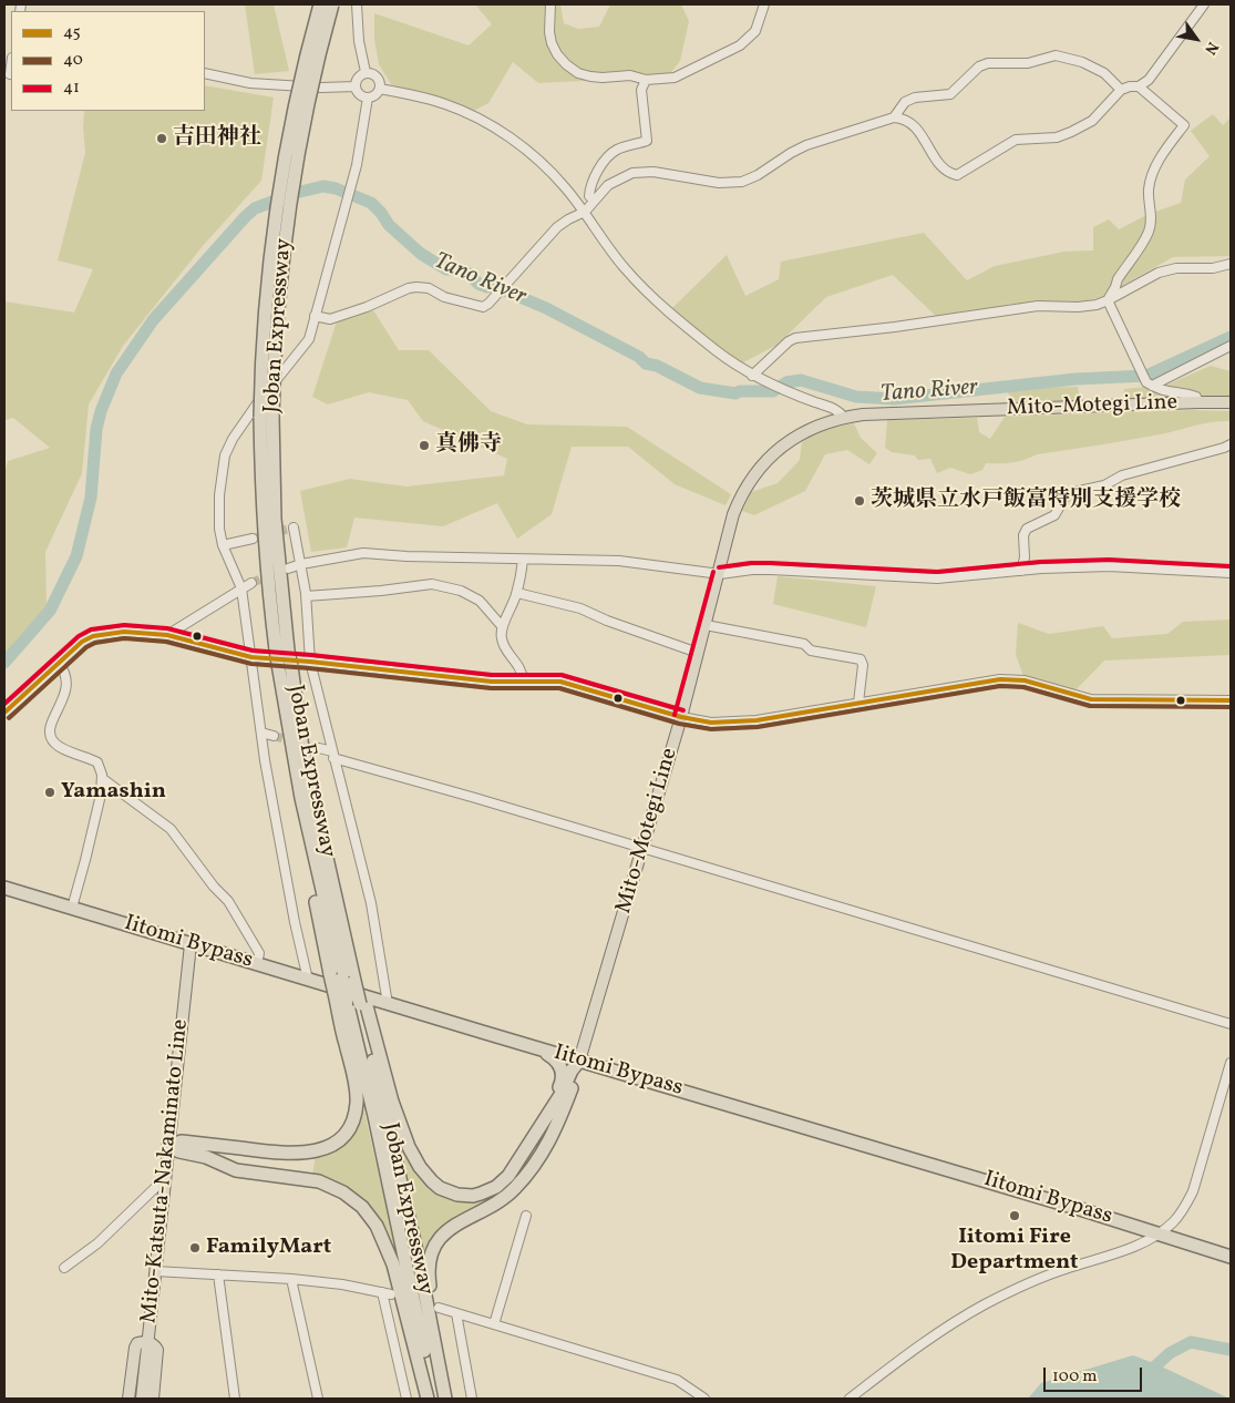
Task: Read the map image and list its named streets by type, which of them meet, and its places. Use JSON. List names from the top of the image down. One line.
{"streets":{"highway":["Joban Expressway","Iitomi Bypass"],"main road":["Mito-Motegi Line","Mito-Katsuta-Nakaminato Line"]},"crossings":[["Mito-Motegi Line","Iitomi Bypass"],["Iitomi Bypass","Mito-Katsuta-Nakaminato Line"]],"water":["Tano River"],"places":["吉田神社","真佛寺","茨城県立水戸飯富特別支援学校","Yamashin","Iitomi Fire Department","FamilyMart"],"lines":["transit line 41","transit line 45","transit line 40"],"legend":["45","40","41"],"scale_bar":"100 m","north":"bottom right"}
